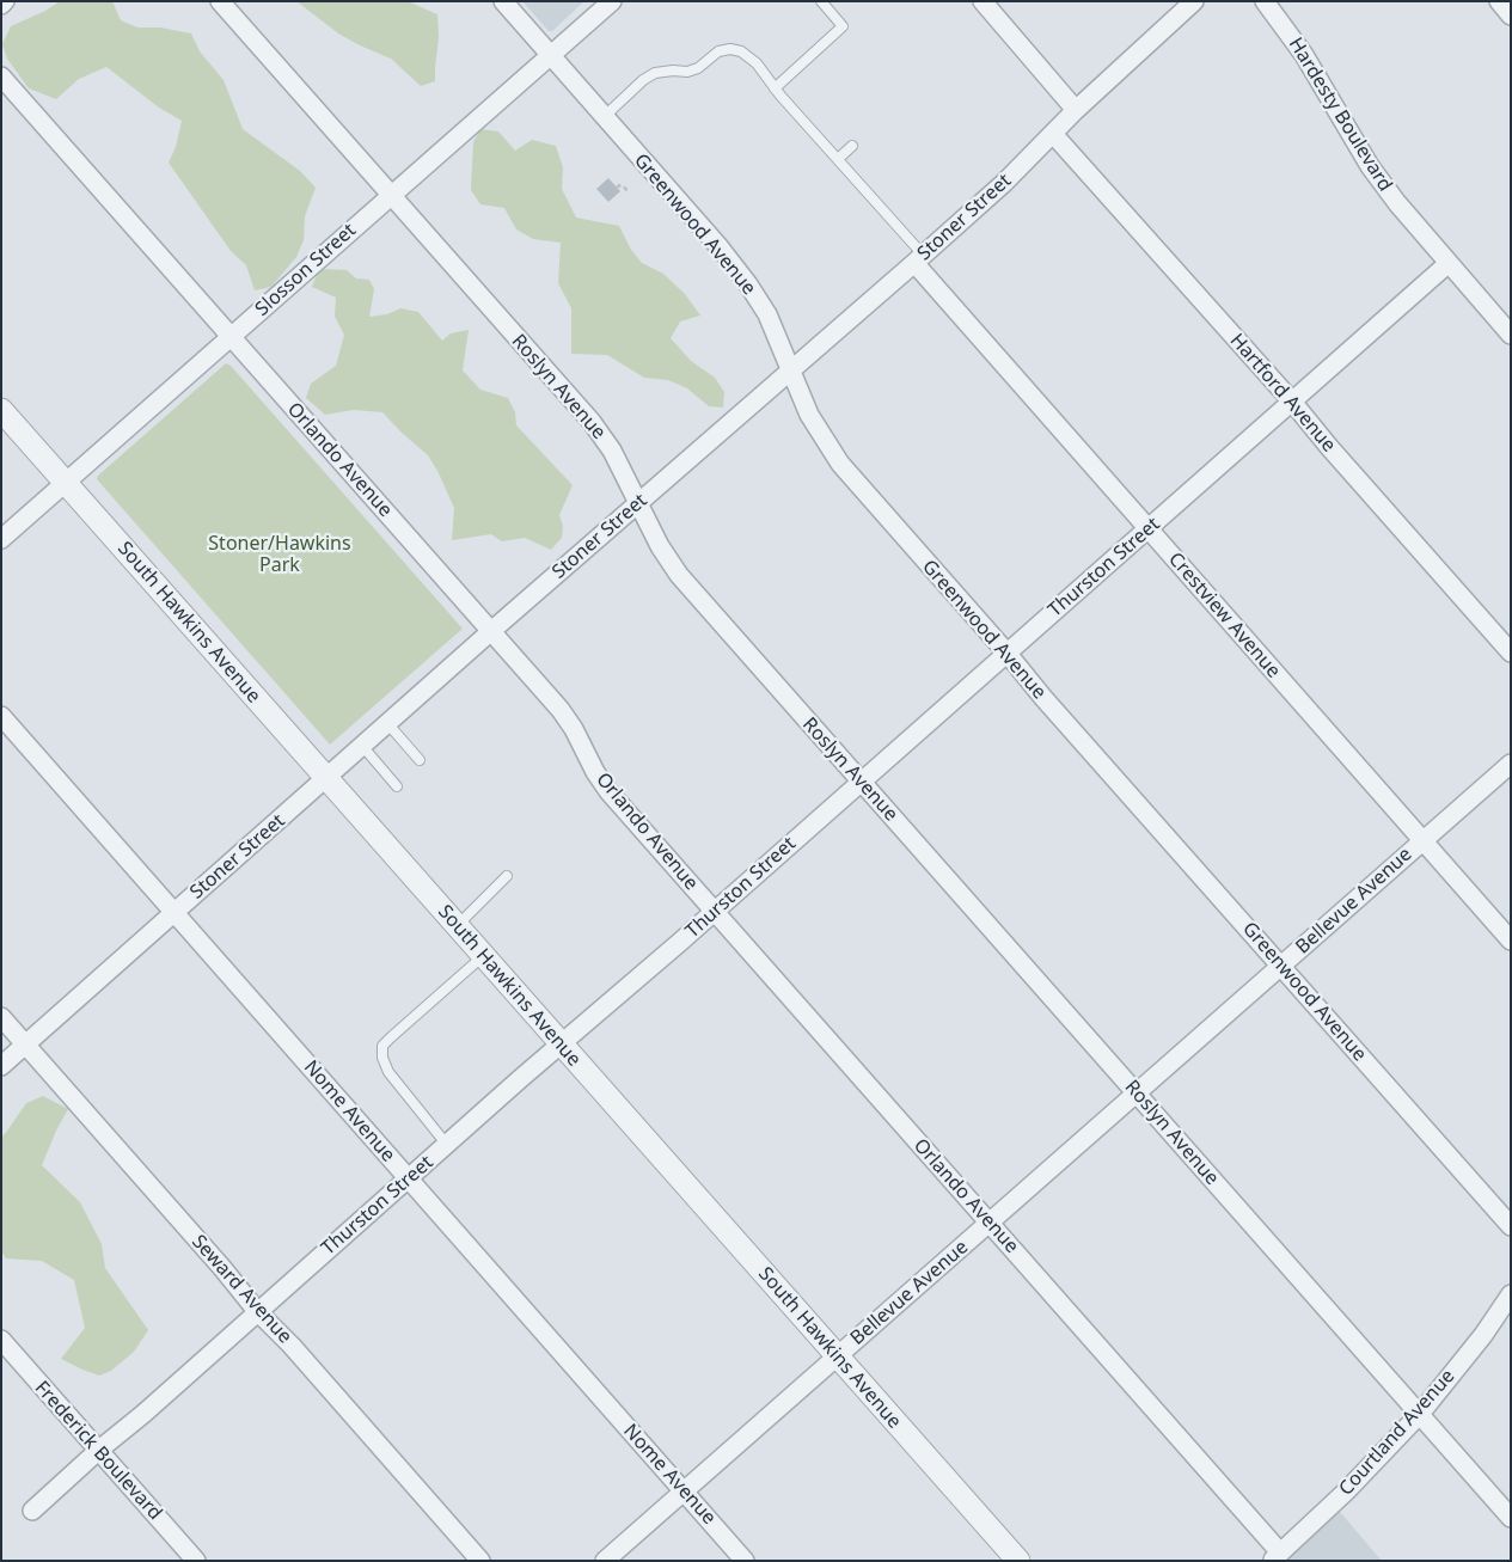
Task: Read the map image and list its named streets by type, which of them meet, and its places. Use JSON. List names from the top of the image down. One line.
{"streets":{"street":["Hardesty Boulevard","Stoner Street","Greenwood Avenue","Slosson Street","Roslyn Avenue","Hartford Avenue","Orlando Avenue","Thurston Street","Crestview Avenue","South Hawkins Avenue","Bellevue Avenue","Nome Avenue","Seward Avenue","Courtland Avenue","Frederick Boulevard"]},"crossings":[["Hardesty Boulevard","Thurston Street"],["Stoner Street","Greenwood Avenue"],["Stoner Street","Roslyn Avenue"],["Stoner Street","Hartford Avenue"],["Stoner Street","Orlando Avenue"],["Stoner Street","Crestview Avenue"],["Stoner Street","South Hawkins Avenue"],["Stoner Street","Nome Avenue"],["Stoner Street","Seward Avenue"],["Greenwood Avenue","Slosson Street"],["Greenwood Avenue","Thurston Street"],["Greenwood Avenue","Bellevue Avenue"],["Slosson Street","Roslyn Avenue"],["Slosson Street","Orlando Avenue"],["Slosson Street","South Hawkins Avenue"],["Roslyn Avenue","Thurston Street"],["Roslyn Avenue","Bellevue Avenue"],["Roslyn Avenue","Courtland Avenue"],["Hartford Avenue","Thurston Street"],["Orlando Avenue","Thurston Street"],["Orlando Avenue","Bellevue Avenue"],["Orlando Avenue","Courtland Avenue"],["Thurston Street","Crestview Avenue"],["Thurston Street","South Hawkins Avenue"],["Thurston Street","Nome Avenue"],["Thurston Street","Seward Avenue"],["Thurston Street","Frederick Boulevard"],["Crestview Avenue","Bellevue Avenue"],["South Hawkins Avenue","Bellevue Avenue"],["Bellevue Avenue","Nome Avenue"]],"parks":["Stoner/Hawkins Park"]}
